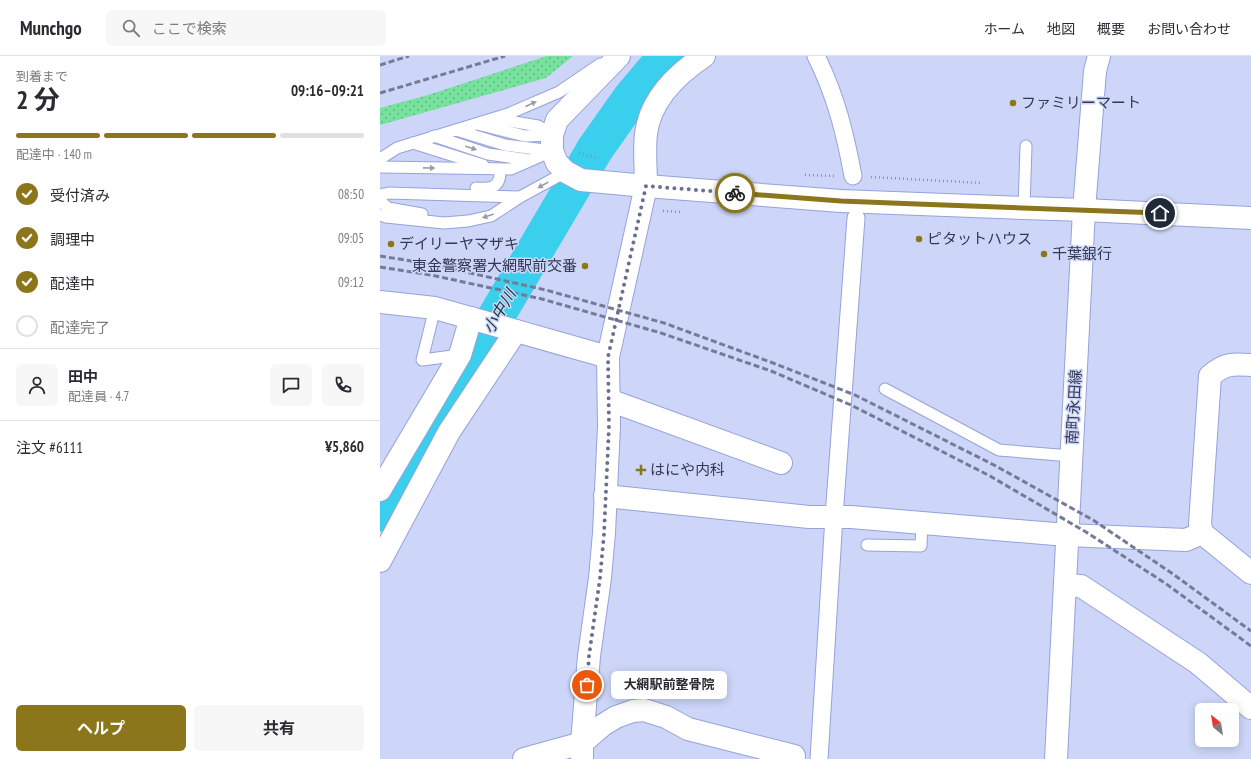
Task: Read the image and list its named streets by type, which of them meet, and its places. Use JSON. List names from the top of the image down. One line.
{"streets":{"street":["南町永田線"]},"water":["小中川"],"places":{"other":["ファミリーマート","ピタットハウス","デイリーヤマザキ","千葉銀行","東金警察署大網駅前交番","大網駅前整骨院"],"health":["はにや内科"]},"north":"top left","page":{"header":"Munchgo","search":"ここで検索","nav":["ホーム","地図","概要","お問い合わせ"],"heading":["2 分","到着まで","09:16–09:21"],"panel":["田中","配達員 · 4.7","注文 #6111","¥5,860"],"bar":"配達中 · 140 m","list":[["受付済み","08:50"],["調理中","09:05"],["配達中","09:12"],"配達完了"],"bubble":"大網駅前整骨院","buttons":["ヘルプ","共有"]}}
